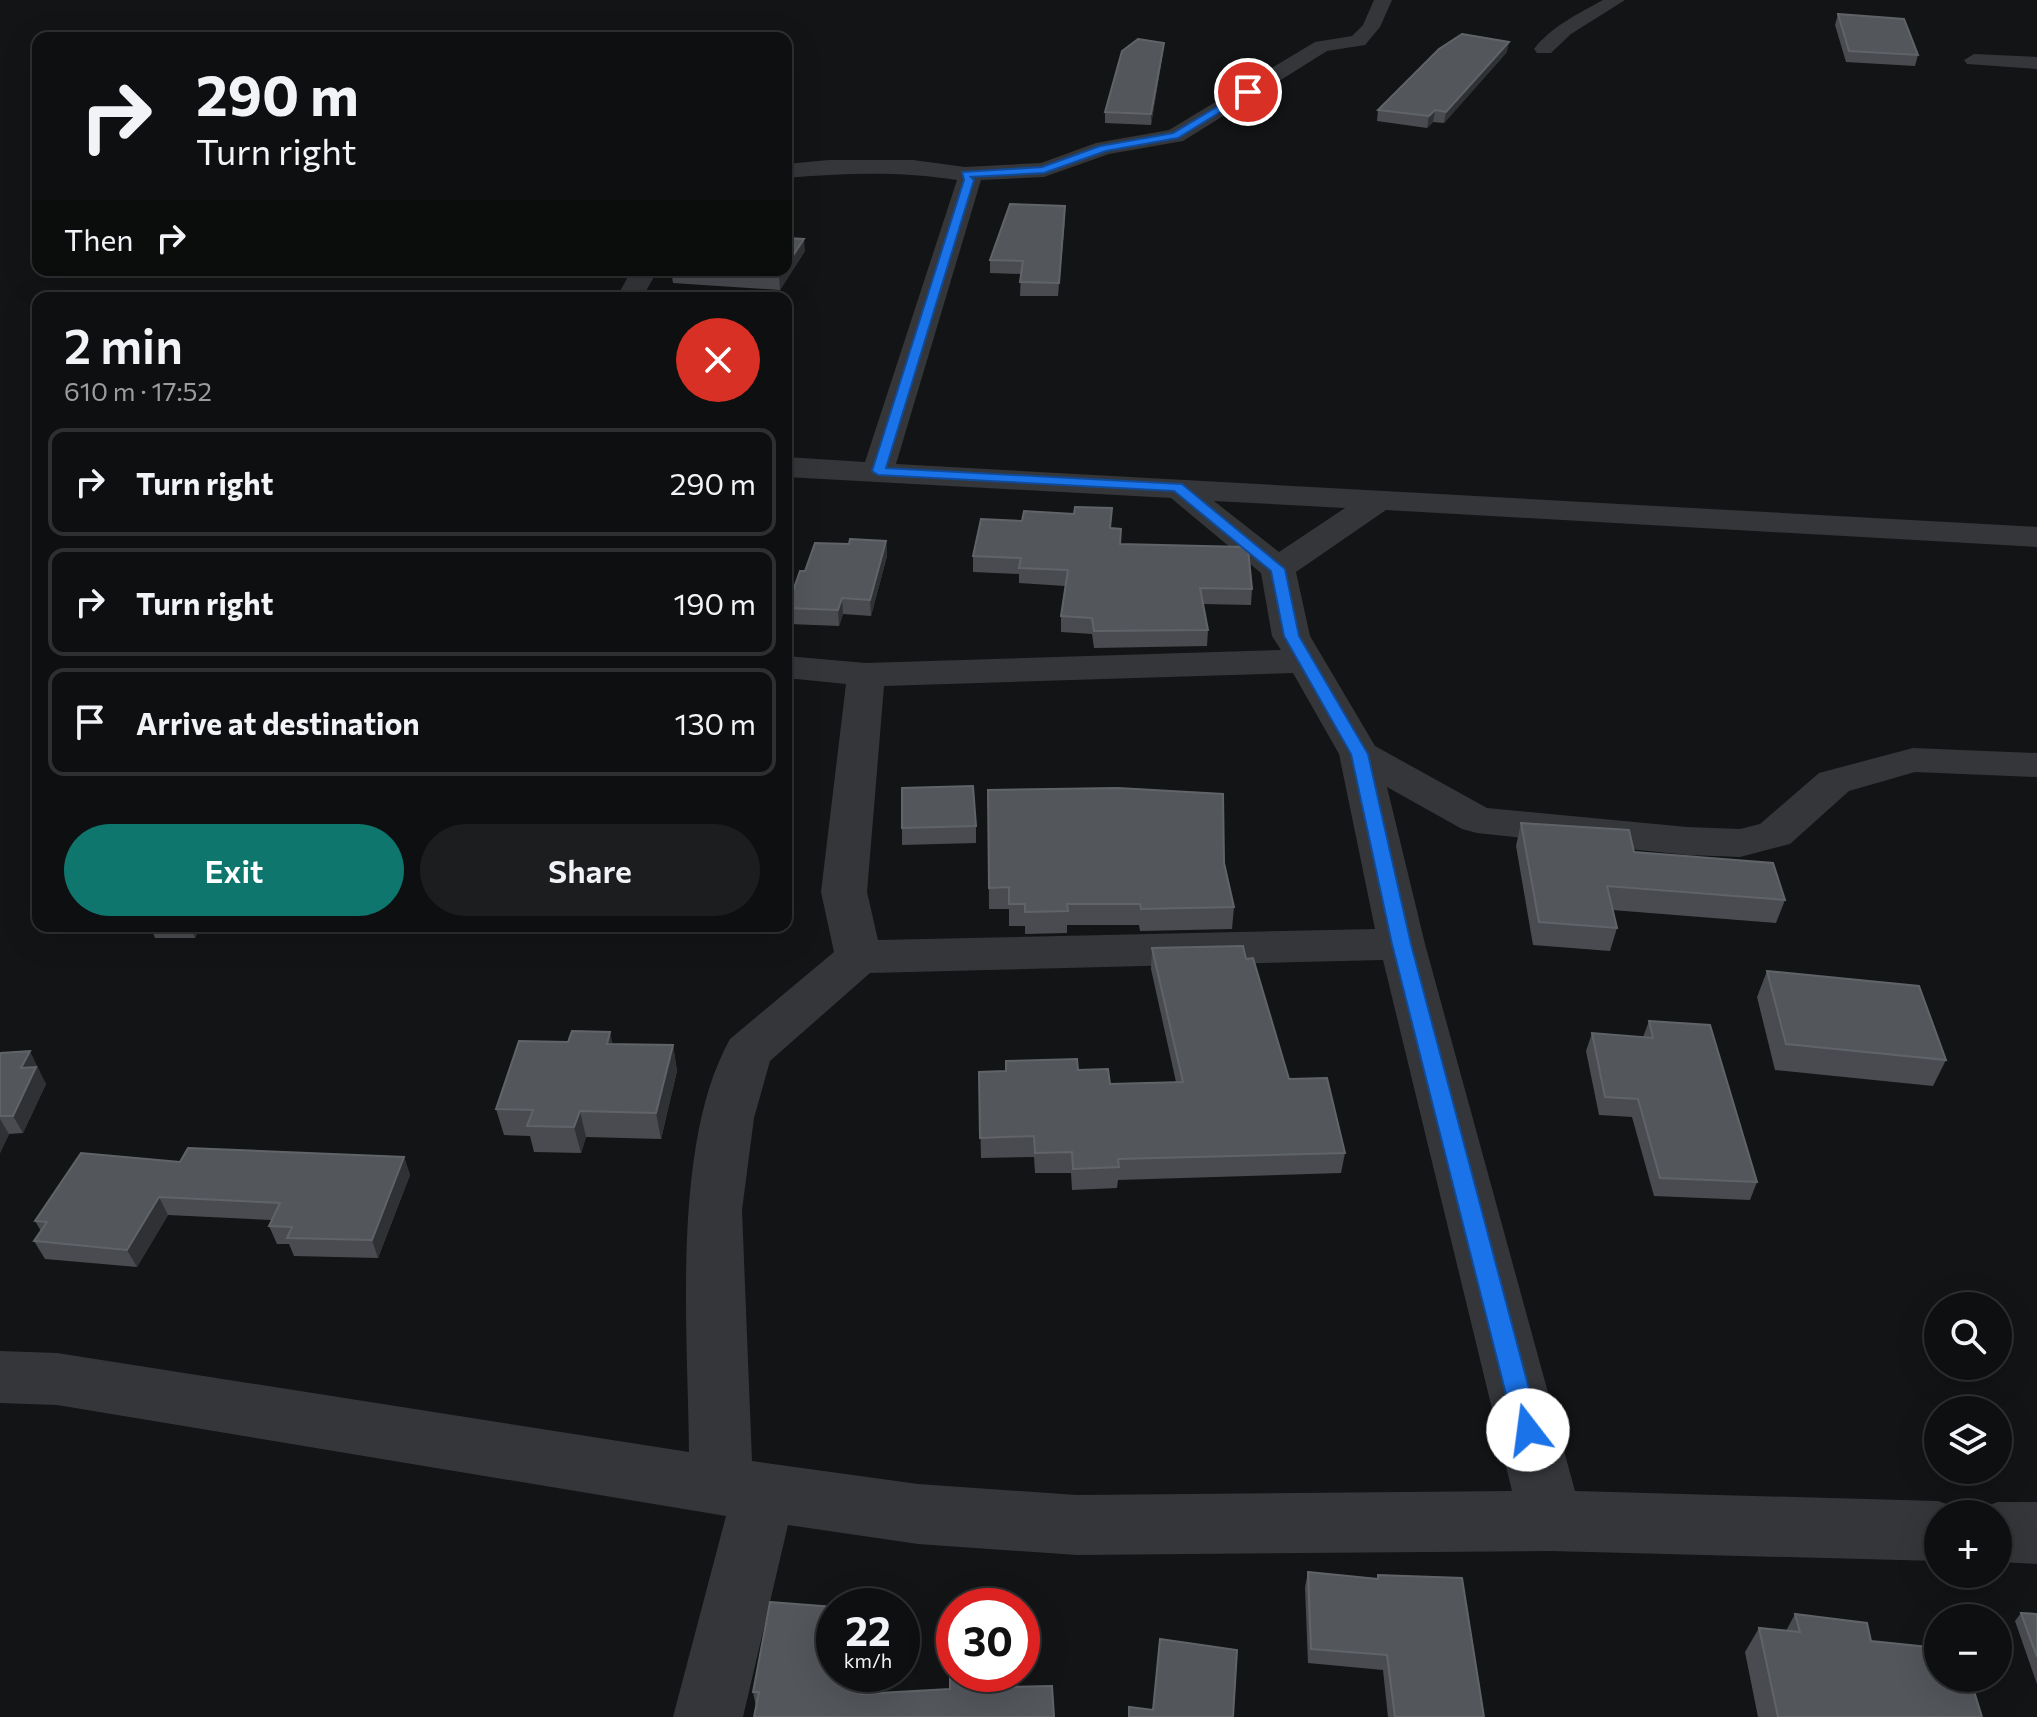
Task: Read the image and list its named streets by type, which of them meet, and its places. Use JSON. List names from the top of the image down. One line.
{"page":{"turn":["290 m","Turn right"],"then":"Then","heading":["2 min","610 m · 17:52"],"list":[{"name":"Turn right","value":"290 m"},{"name":"Turn right","value":"190 m"},{"name":"Arrive at destination","value":"130 m"}],"buttons":["Exit","Share"],"map_buttons":["+","−"],"speed":"22 km/h","limit":"30"}}
